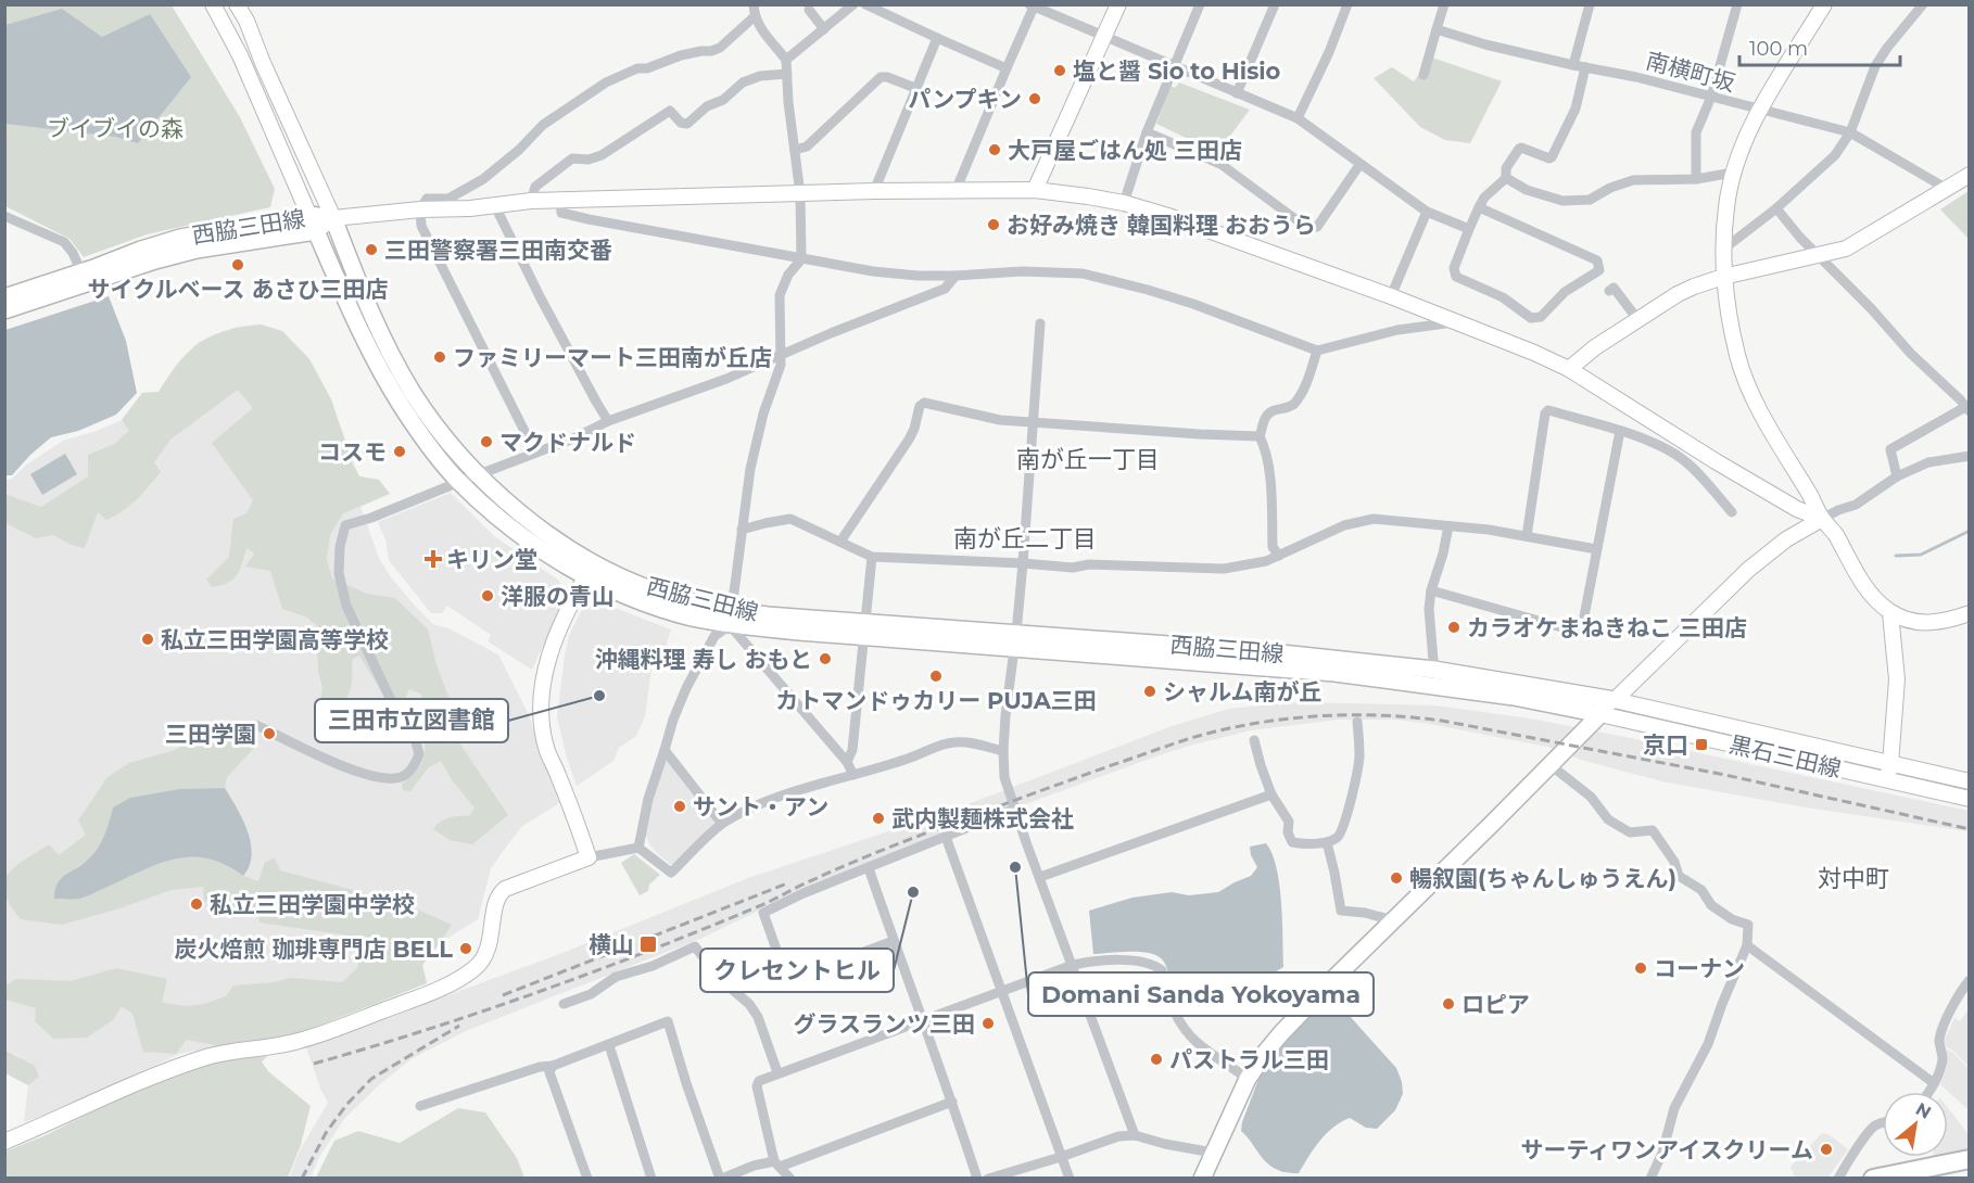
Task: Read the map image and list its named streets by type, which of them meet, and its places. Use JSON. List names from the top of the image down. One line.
{"streets":{"main road":["西脇三田線"],"street":["南横町坂","黒石三田線"]},"crossings":[["西脇三田線","黒石三田線"]],"districts":["南が丘一丁目","南が丘二丁目","対中町"],"parks":["ブイブイの森"],"places":{"other":["塩と醤 Sio to Hisio","パンプキン","大戸屋ごはん処 三田店","お好み焼き 韓国料理 おおうら","三田警察署三田南交番","サイクルベース あさひ三田店","ファミリーマート三田南が丘店","マクドナルド","コスモ","洋服の青山","カラオケまねきねこ 三田店","私立三田学園高等学校","沖縄料理 寿し おもと","カトマンドゥカリー PUJA三田","シャルム南が丘","三田市立図書館","三田学園","サント・アン","武内製麺株式会社","Domani Sanda Yokoyama","暢叙園(ちゃんしゅうえん)","クレセントヒル","私立三田学園中学校","炭火焙煎 珈琲専門店 BELL","コーナン","ロピア","グラスランツ三田","パストラル三田","サーティワンアイスクリーム"],"health":["キリン堂"],"transit":["京口","横山"]},"scale_bar":"100 m","north":"top right"}
